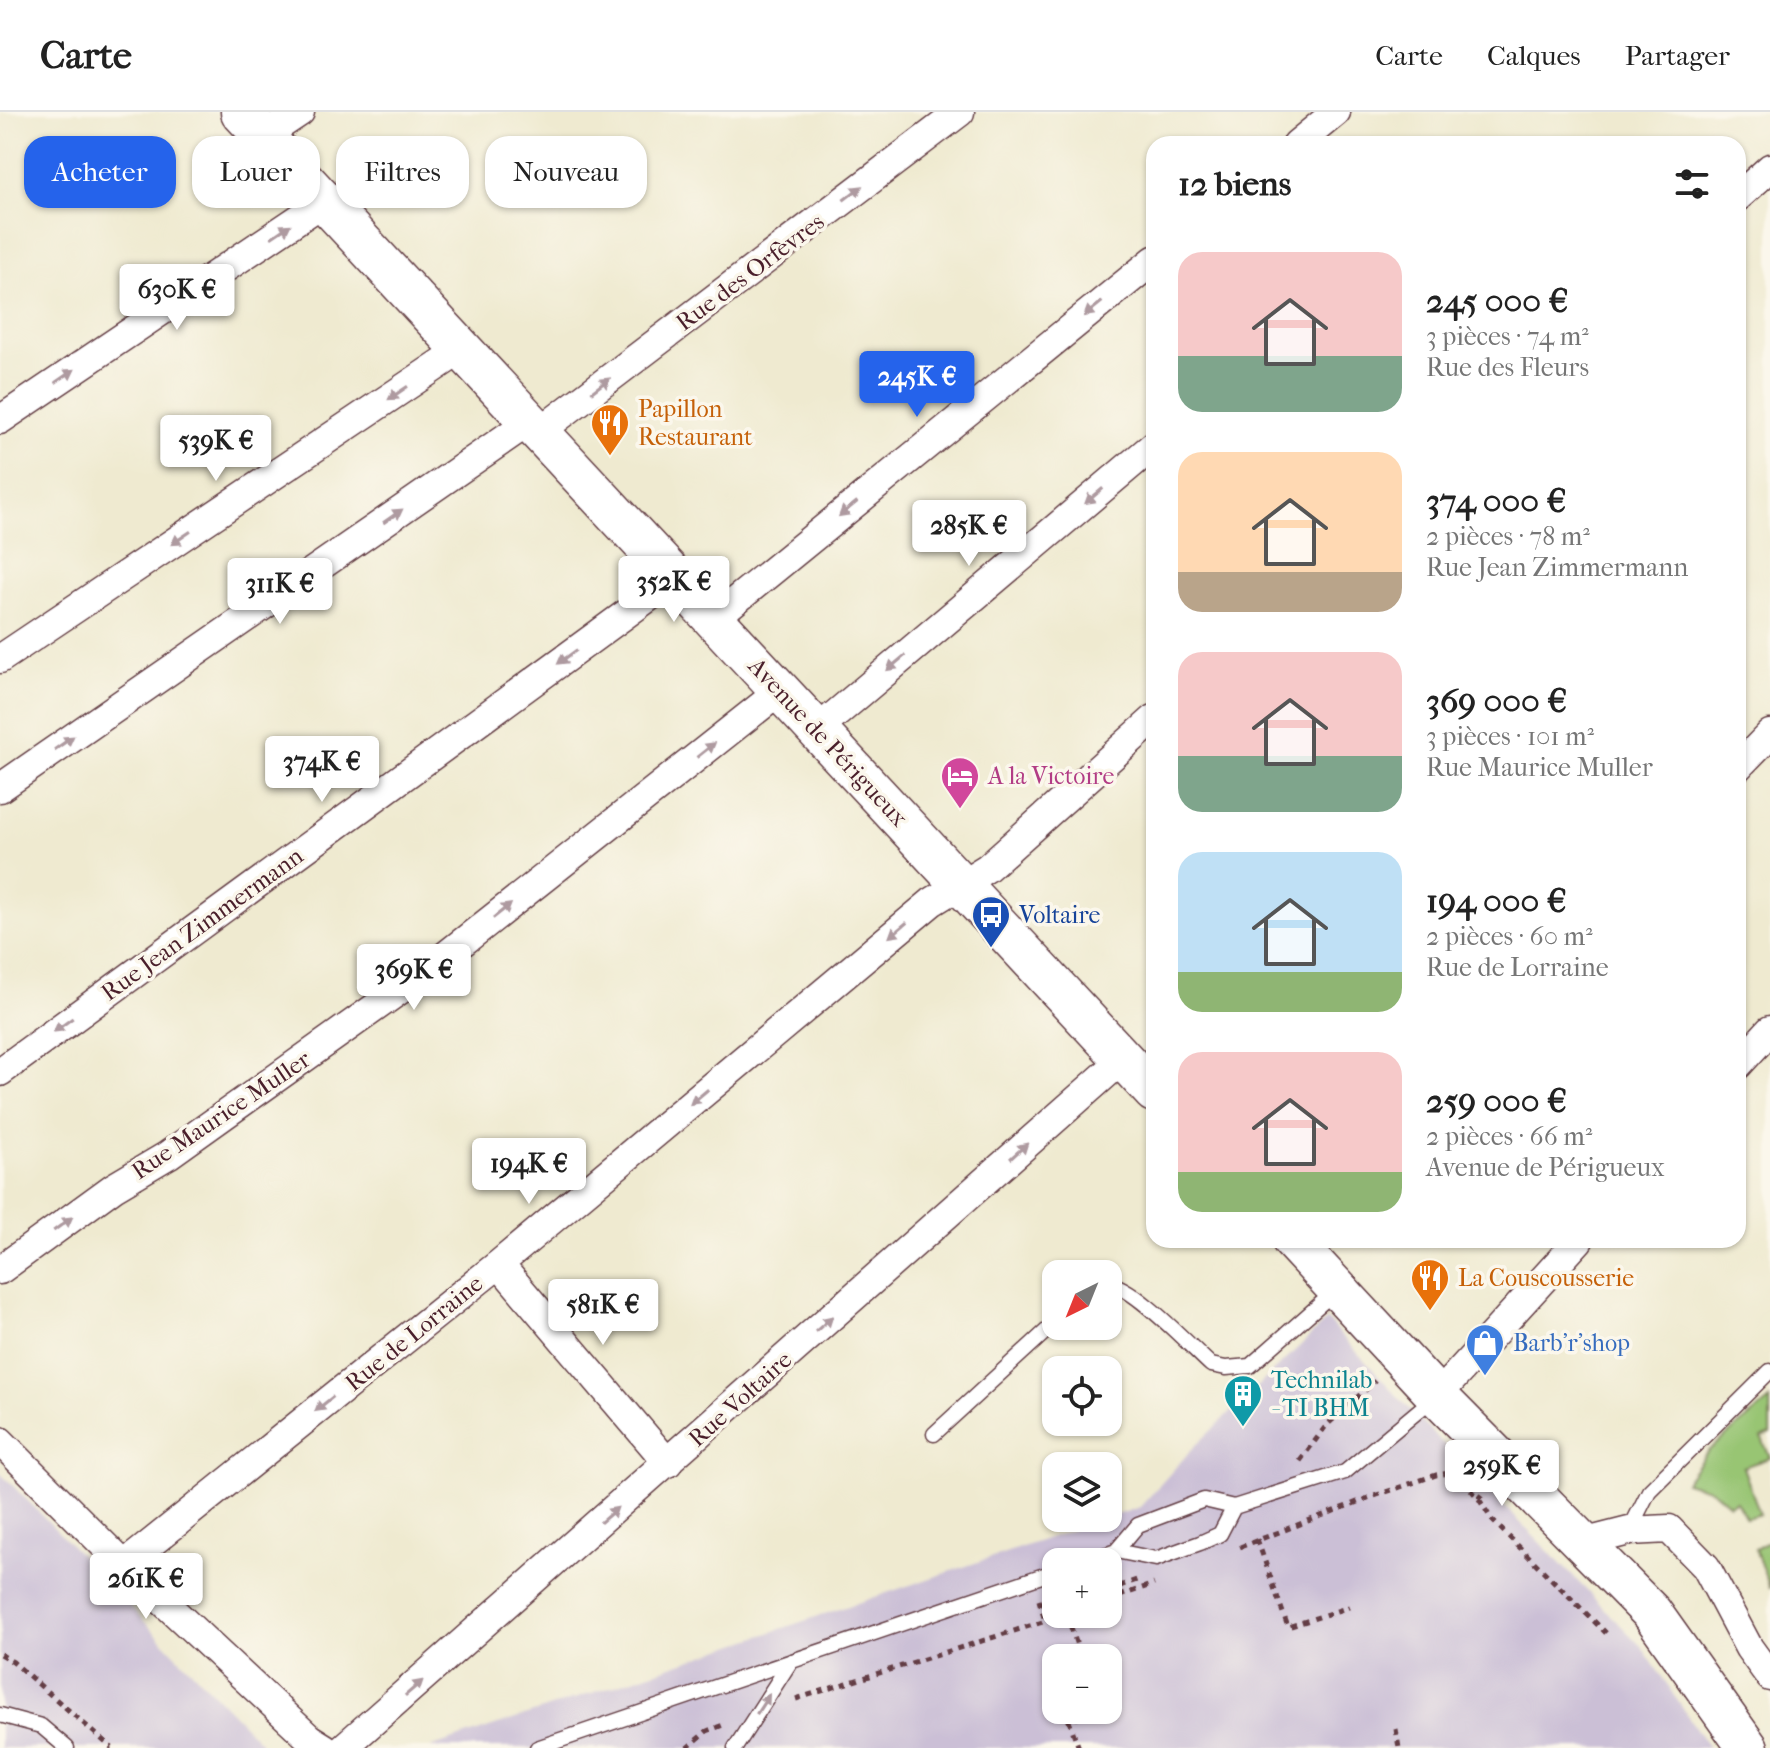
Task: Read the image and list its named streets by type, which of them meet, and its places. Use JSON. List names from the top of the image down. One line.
{"streets":{"street":["Rue des Orfèvres","Avenue de Périgueux","Rue Jean Zimmermann","Rue Maurice Muller","Rue de Lorraine","Rue Voltaire"]},"crossings":[["Rue des Orfèvres","Avenue de Périgueux"],["Avenue de Périgueux","Rue Jean Zimmermann"],["Avenue de Périgueux","Rue Maurice Muller"],["Avenue de Périgueux","Rue de Lorraine"],["Avenue de Périgueux","Rue Voltaire"]],"one_way":["Rue Jean Zimmermann","Rue Maurice Muller","Rue de Lorraine","Rue Voltaire"],"places":{"restaurant":["Papillon Restaurant","La Couscousserie"],"hotel":["A la Victoire"],"bus stop":["Voltaire"],"shop":["Barb'r'shop"],"building":["Technilab - TI BHM"]},"north":"bottom left","page":{"header":"Carte","nav":["Carte","Calques","Partager"],"chip":["Acheter","Louer","Filtres","Nouveau"],"heading":"12 biens","list":[{"name":"245 000 €","note":"3 pièces · 74 m² · Rue des Fleurs"},{"name":"374 000 €","note":"2 pièces · 78 m² · Rue Jean Zimmermann"},{"name":"369 000 €","note":"3 pièces · 101 m² · Rue Maurice Muller"},{"name":"194 000 €","note":"2 pièces · 60 m² · Rue de Lorraine"},{"name":"259 000 €","note":"2 pièces · 66 m² · Avenue de Périgueux"}],"price":["630K €","245K €","539K €","285K €","352K €","311K €","374K €","369K €","194K €","581K €","259K €","261K €"],"map_buttons":["+","−"]}}
